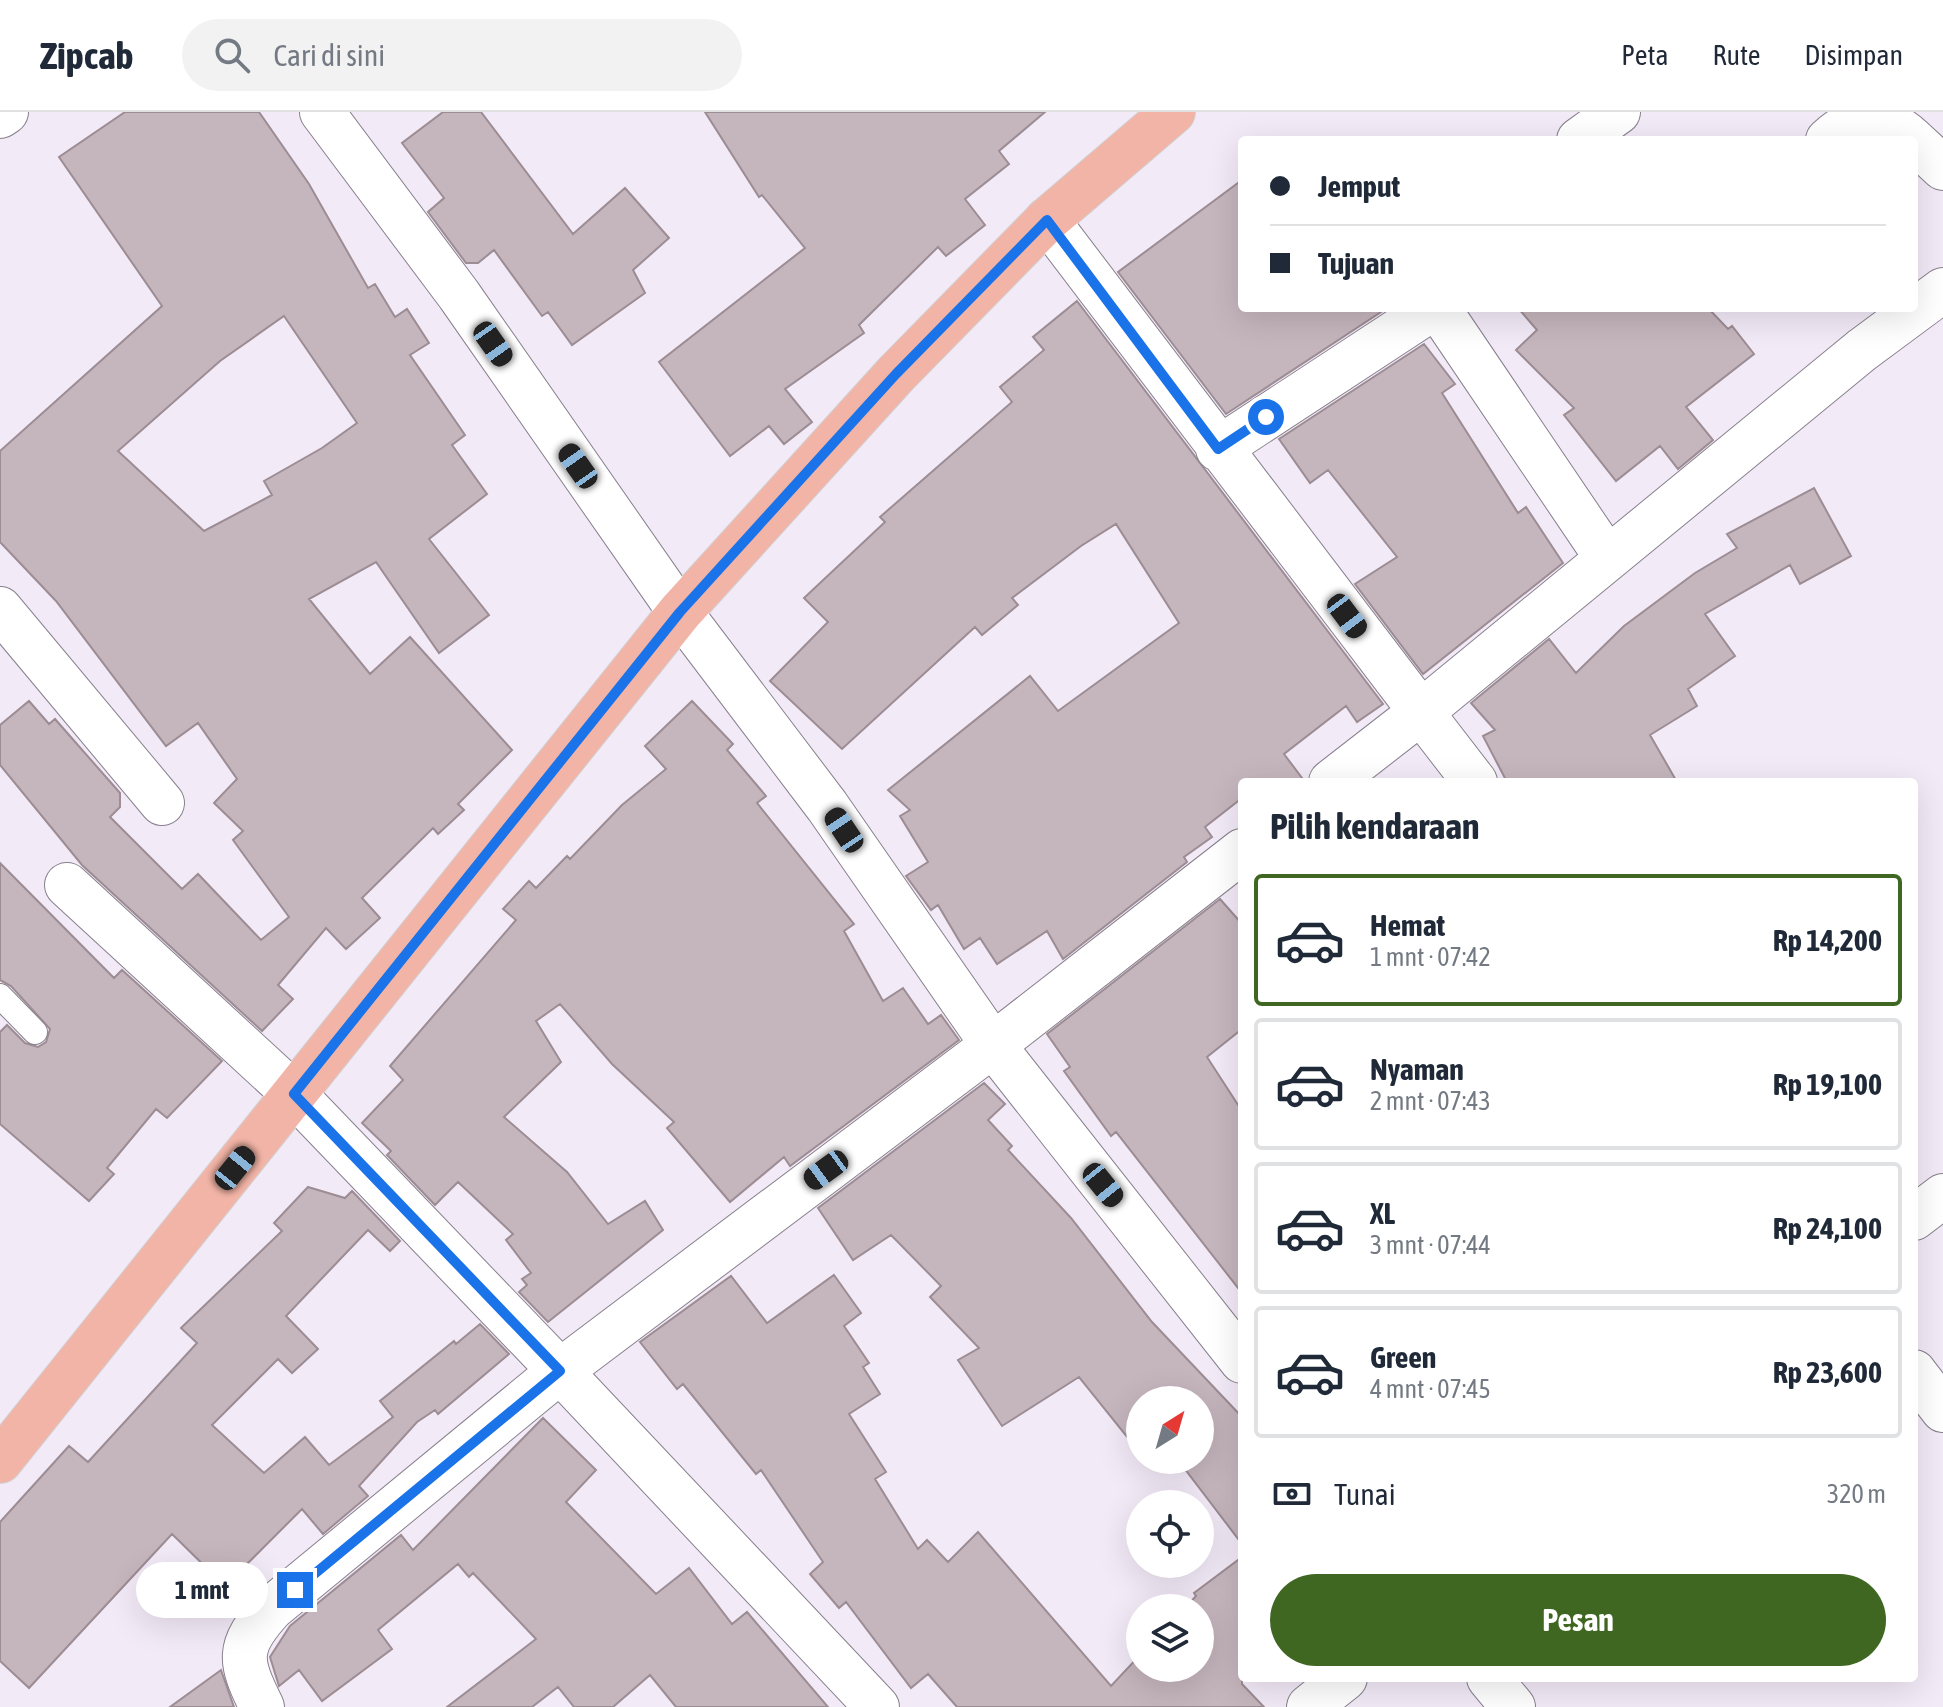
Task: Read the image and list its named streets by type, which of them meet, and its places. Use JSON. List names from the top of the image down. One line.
{"north":"top right","page":{"header":"Zipcab","search":"Cari di sini","nav":["Peta","Rute","Disimpan"],"banner":["Jemput","Tujuan"],"heading":"Pilih kendaraan","list":[{"name":"Hemat","note":"1 mnt · 07:42","value":"Rp 14,200"},{"name":"Nyaman","note":"2 mnt · 07:43","value":"Rp 19,100"},{"name":"XL","note":"3 mnt · 07:44","value":"Rp 24,100"},{"name":"Green","note":"4 mnt · 07:45","value":"Rp 23,600"}],"pay":["Tunai","320 m"],"buttons":"Pesan","bubble":"1 mnt"}}
